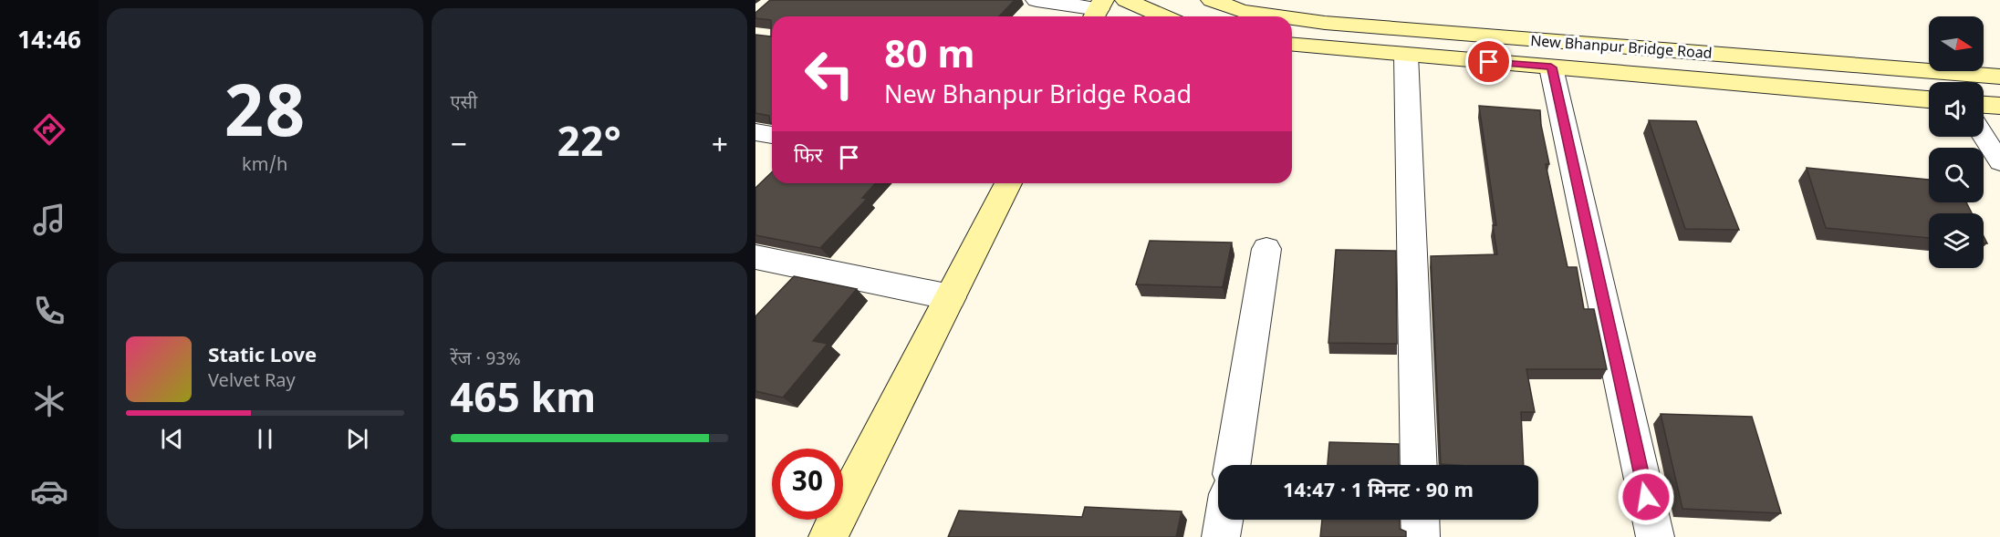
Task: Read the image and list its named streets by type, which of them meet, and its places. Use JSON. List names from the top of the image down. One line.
{"streets":{"street":["New Bhanpur Bridge Road"]},"north":"right","page":{"tabs":"14:46","tile":[["28","km/h"],"एसी",["रेंज · 93%","465 km"]],"turn":["80 m","New Bhanpur Bridge Road"],"heat":["−","22°","+"],"then":"फिर","song":["Static Love","Velvet Ray"],"limit":"30","trip":"14:47 · 1 मिनट · 90 m"}}
